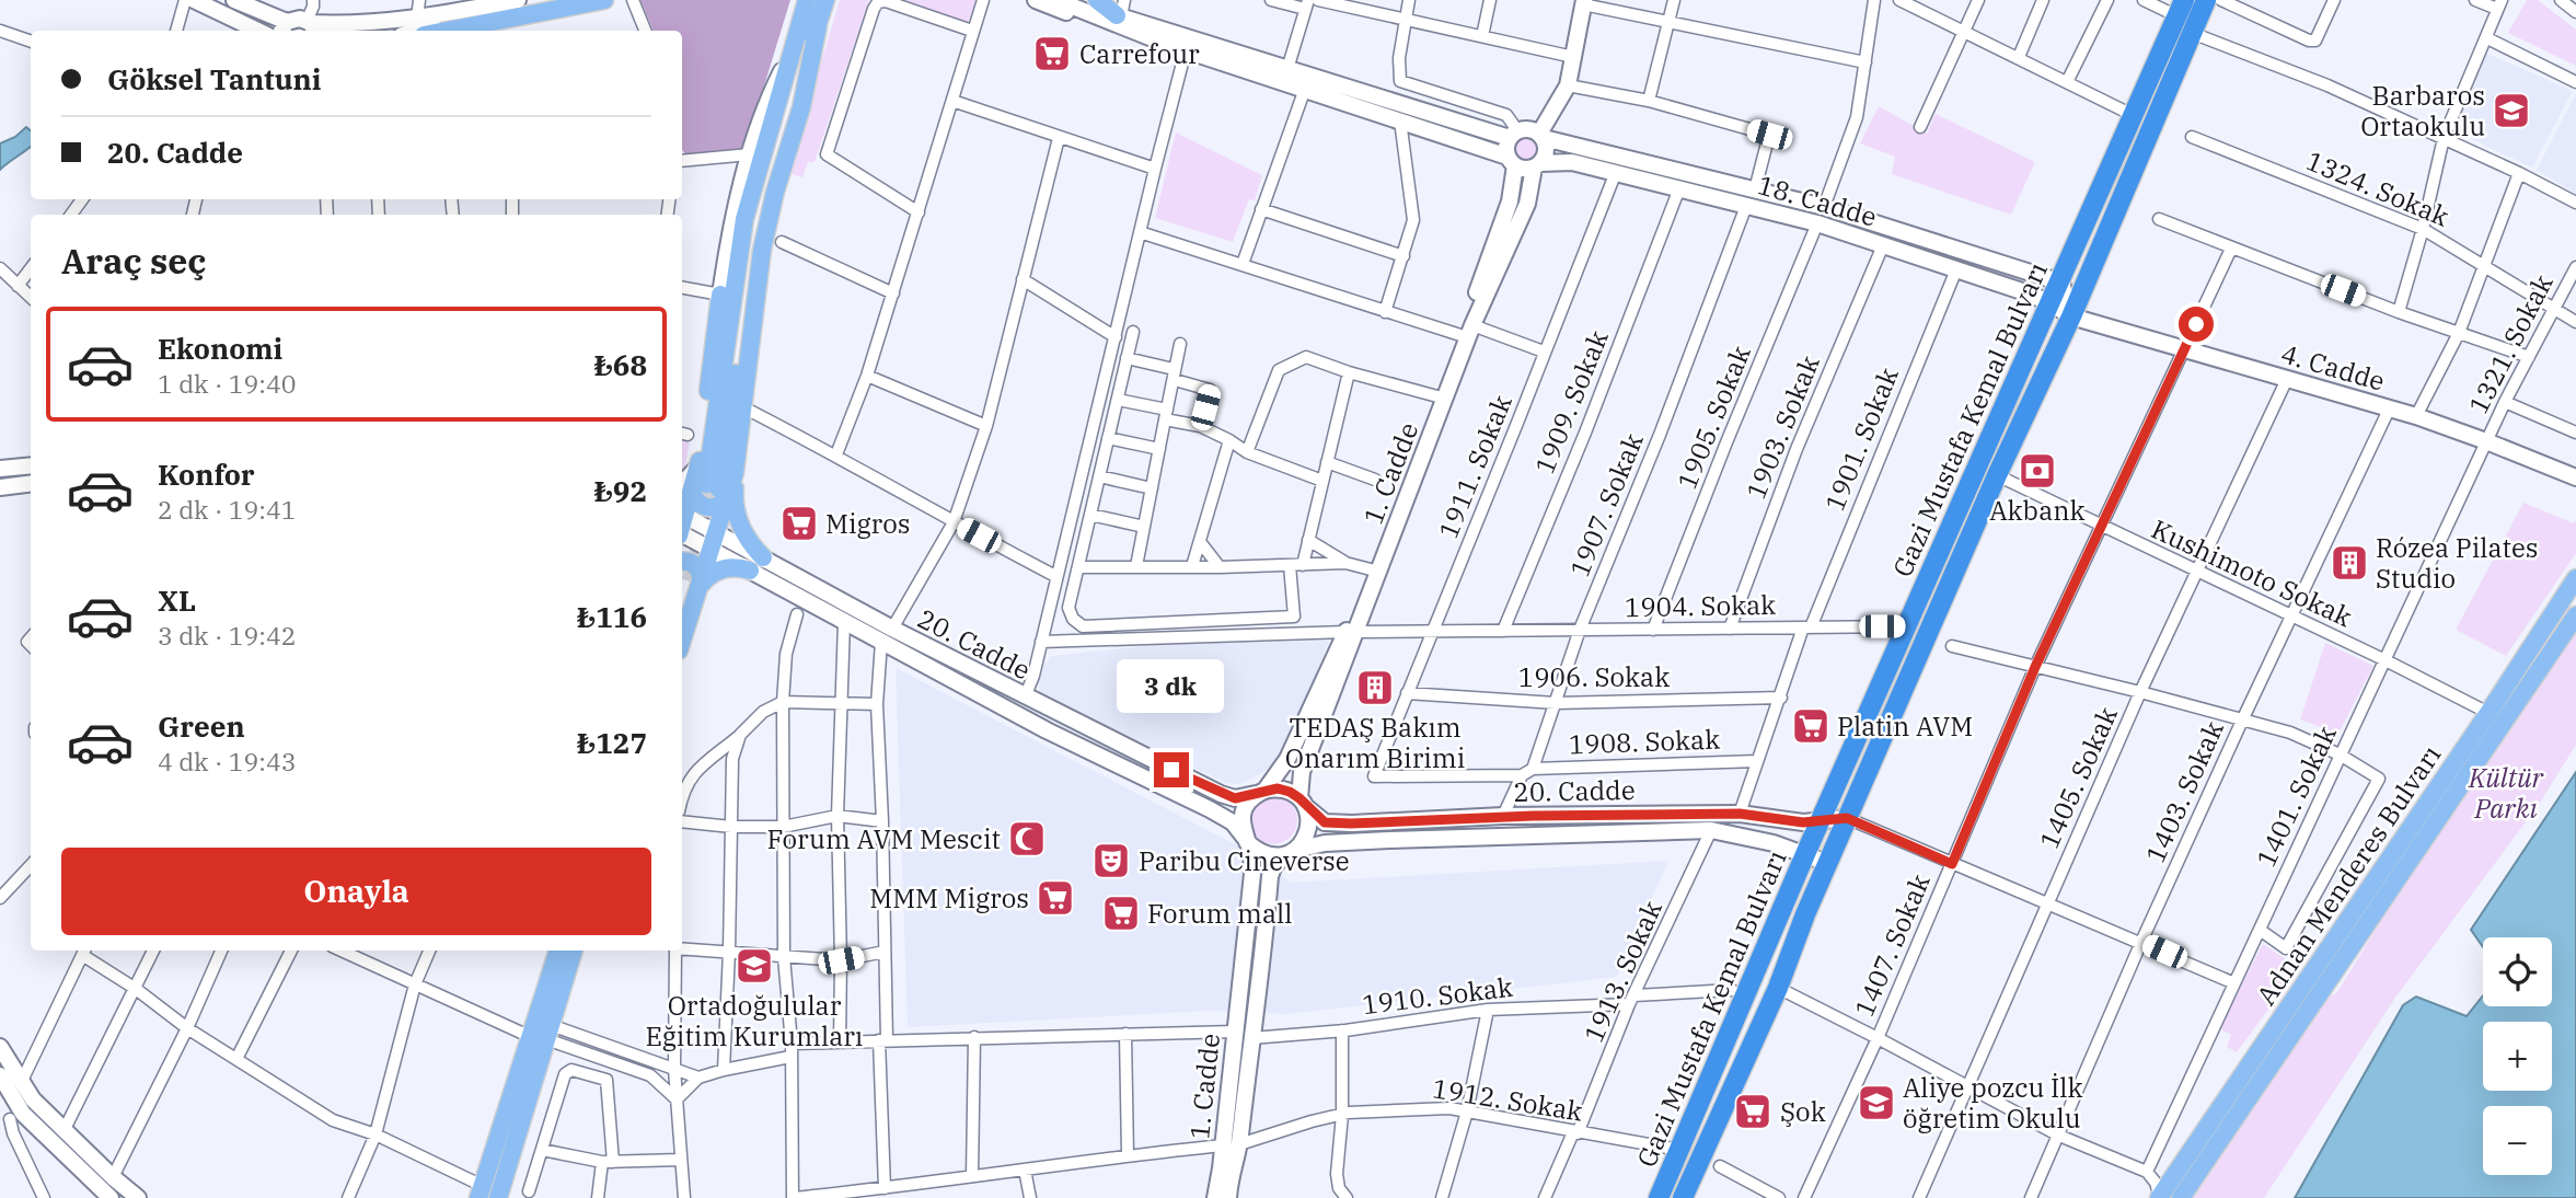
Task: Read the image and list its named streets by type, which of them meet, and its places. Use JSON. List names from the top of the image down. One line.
{"streets":{"highway":["Gazi Mustafa Kemal Bulvarı"],"main road":["Adnan Menderes Bulvarı"],"street":["1324. Sokak","18. Cadde","1321. Sokak","4. Cadde","1909. Sokak","1905. Sokak","1903. Sokak","1901. Sokak","1911. Sokak","1. Cadde","1907. Sokak","Kushimoto Sokak","1904. Sokak","20. Cadde","1906. Sokak","1908. Sokak","1405. Sokak","1403. Sokak","1401. Sokak","1407. Sokak","1913. Sokak","1910. Sokak","1912. Sokak"]},"crossings":[["1324. Sokak","1321. Sokak"],["18. Cadde","4. Cadde"],["18. Cadde","1909. Sokak"],["18. Cadde","1905. Sokak"],["18. Cadde","Gazi Mustafa Kemal Bulvarı"],["18. Cadde","1903. Sokak"],["18. Cadde","1901. Sokak"],["18. Cadde","1911. Sokak"],["18. Cadde","1. Cadde"],["18. Cadde","1907. Sokak"],["1321. Sokak","4. Cadde"],["1321. Sokak","1401. Sokak"],["4. Cadde","Gazi Mustafa Kemal Bulvarı"],["4. Cadde","1405. Sokak"],["4. Cadde","1403. Sokak"],["4. Cadde","1401. Sokak"],["4. Cadde","1407. Sokak"],["1909. Sokak","1904. Sokak"],["1905. Sokak","1904. Sokak"],["Gazi Mustafa Kemal Bulvarı","Kushimoto Sokak"],["Gazi Mustafa Kemal Bulvarı","1904. Sokak"],["Gazi Mustafa Kemal Bulvarı","20. Cadde"],["Gazi Mustafa Kemal Bulvarı","1912. Sokak"],["1903. Sokak","1904. Sokak"],["1901. Sokak","1904. Sokak"],["1901. Sokak","20. Cadde"],["1901. Sokak","1906. Sokak"],["1901. Sokak","1908. Sokak"],["1911. Sokak","1904. Sokak"],["1911. Sokak","1906. Sokak"],["1. Cadde","1904. Sokak"],["1. Cadde","20. Cadde"],["1. Cadde","1910. Sokak"],["1. Cadde","1912. Sokak"],["1907. Sokak","1904. Sokak"],["1907. Sokak","1906. Sokak"],["1907. Sokak","1908. Sokak"],["Kushimoto Sokak","1405. Sokak"],["Kushimoto Sokak","1403. Sokak"],["Kushimoto Sokak","1401. Sokak"],["Kushimoto Sokak","Adnan Menderes Bulvarı"],["Kushimoto Sokak","1407. Sokak"],["20. Cadde","1913. Sokak"],["1913. Sokak","1910. Sokak"],["1913. Sokak","1912. Sokak"]],"parks":["Kültür Parkı"],"places":{"supermarket":["Carrefour","Migros","Platin AVM","MMM Migros","Forum mall","Şok"],"school or university":["Barbaros Ortaokulu","Ortadoğulular Eğitim Kurumları","Aliye pozcu İlk öğretim Okulu"],"bank":["Akbank"],"building":["Rózea Pilates Studio","TEDAŞ Bakım Onarım Birimi"],"mosque":["Forum AVM Mescit"],"theatre":["Paribu Cineverse"]},"page":{"banner":["Göksel Tantuni","20. Cadde"],"heading":"Araç seç","list":[{"name":"Ekonomi","note":"1 dk · 19:40","value":"₺68"},{"name":"Konfor","note":"2 dk · 19:41","value":"₺92"},{"name":"XL","note":"3 dk · 19:42","value":"₺116"},{"name":"Green","note":"4 dk · 19:43","value":"₺127"}],"bubble":"3 dk","buttons":"Onayla","map_buttons":["+","−"]}}
